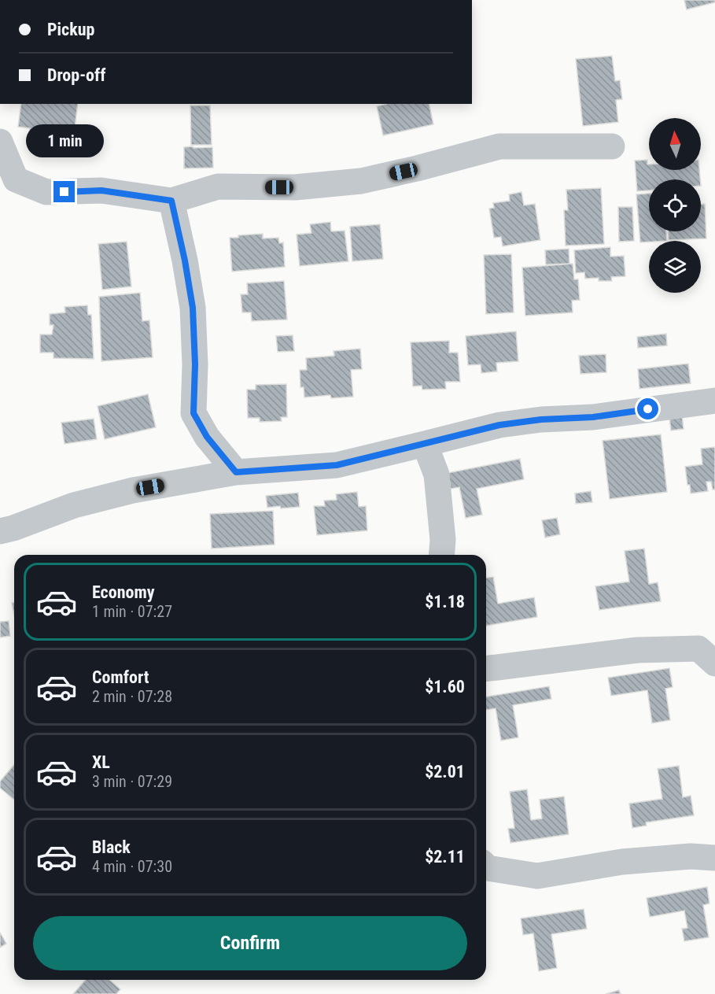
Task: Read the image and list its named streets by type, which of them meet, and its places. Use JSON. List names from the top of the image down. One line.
{"north":"top","page":{"banner":["Pickup","Drop-off"],"bubble":"1 min","list":[{"name":"Economy","note":"1 min · 07:27","value":"$1.18"},{"name":"Comfort","note":"2 min · 07:28","value":"$1.60"},{"name":"XL","note":"3 min · 07:29","value":"$2.01"},{"name":"Black","note":"4 min · 07:30","value":"$2.11"}],"buttons":"Confirm"}}
